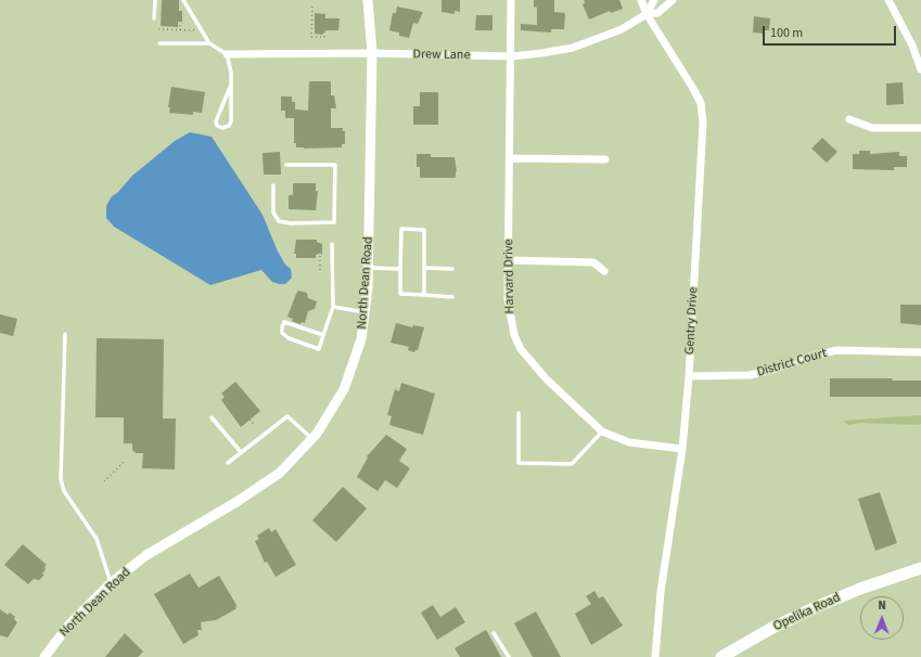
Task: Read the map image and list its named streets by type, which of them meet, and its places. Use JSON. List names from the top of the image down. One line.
{"streets":{"main road":["Opelika Road"],"street":["Drew Lane","Harvard Drive","North Dean Road","Gentry Drive","District Court"]},"crossings":[["Drew Lane","Harvard Drive"],["Drew Lane","North Dean Road"],["Drew Lane","Gentry Drive"],["Harvard Drive","Gentry Drive"],["Gentry Drive","District Court"]],"scale_bar":"100 m","north":"top"}
